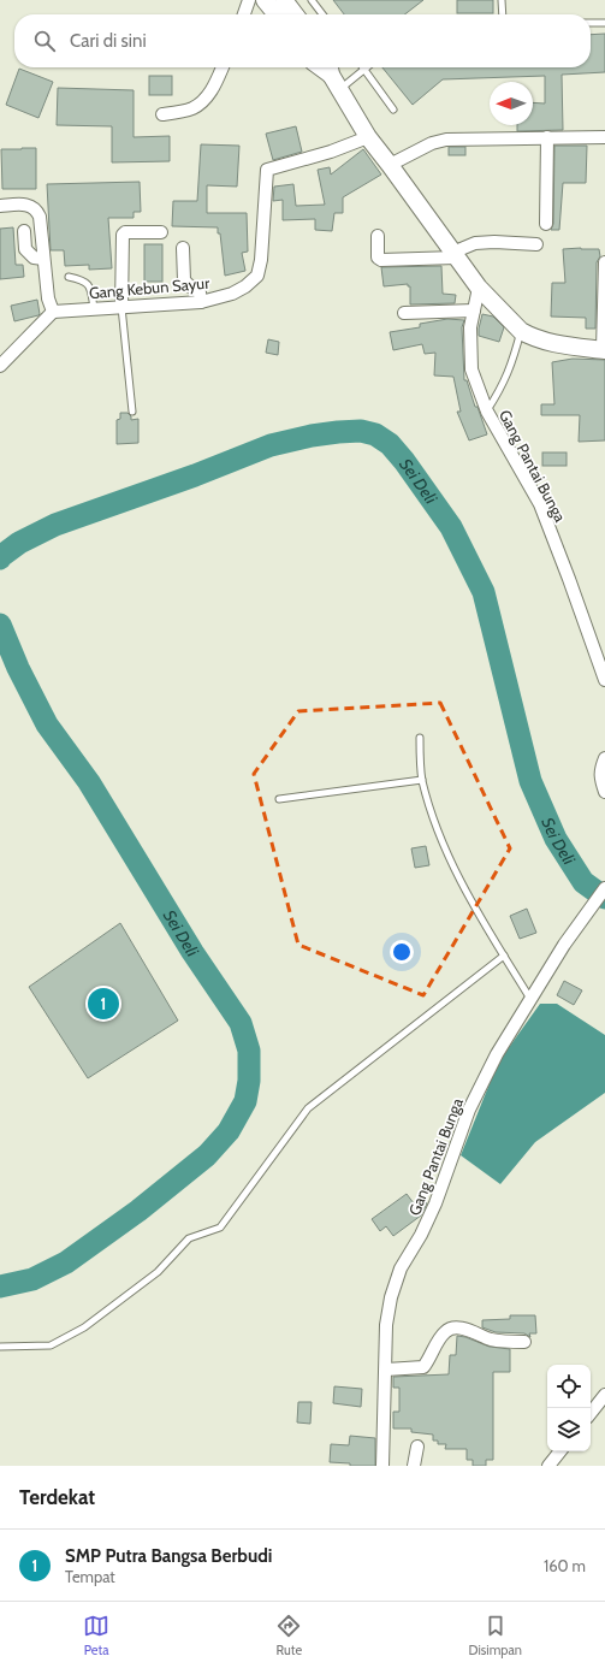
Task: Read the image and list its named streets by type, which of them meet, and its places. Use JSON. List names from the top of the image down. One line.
{"streets":{"street":["Gang Kebun Sayur","Gang Pantai Bunga"]},"water":["Sei Deli"],"north":"left","page":{"search":"Cari di sini","pins":"1","heading":"Terdekat","list":[{"mark":"1","name":"SMP Putra Bangsa Berbudi","note":"Tempat","value":"160 m"}],"nav":["Peta","Rute","Disimpan"]}}
